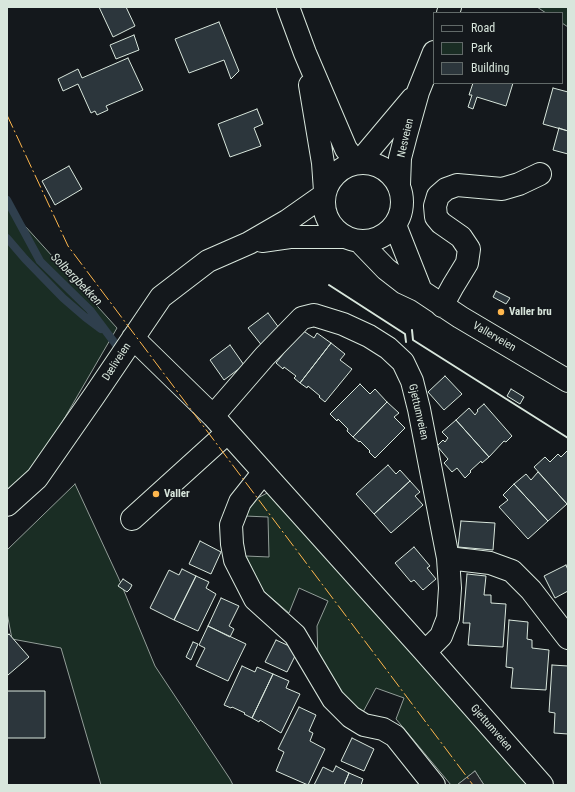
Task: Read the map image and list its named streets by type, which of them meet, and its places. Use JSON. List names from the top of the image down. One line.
{"streets":{"street":["Nesveien","Vallerveien","Dæliveien","Gjettumveien"]},"crossings":[["Nesveien","Vallerveien"],["Nesveien","Dæliveien"],["Vallerveien","Dæliveien"],["Dæliveien","Gjettumveien"]],"water":["Solbergbekken"],"places":["Valler bru","Valler"],"legend":["Road","Park","Building"]}
